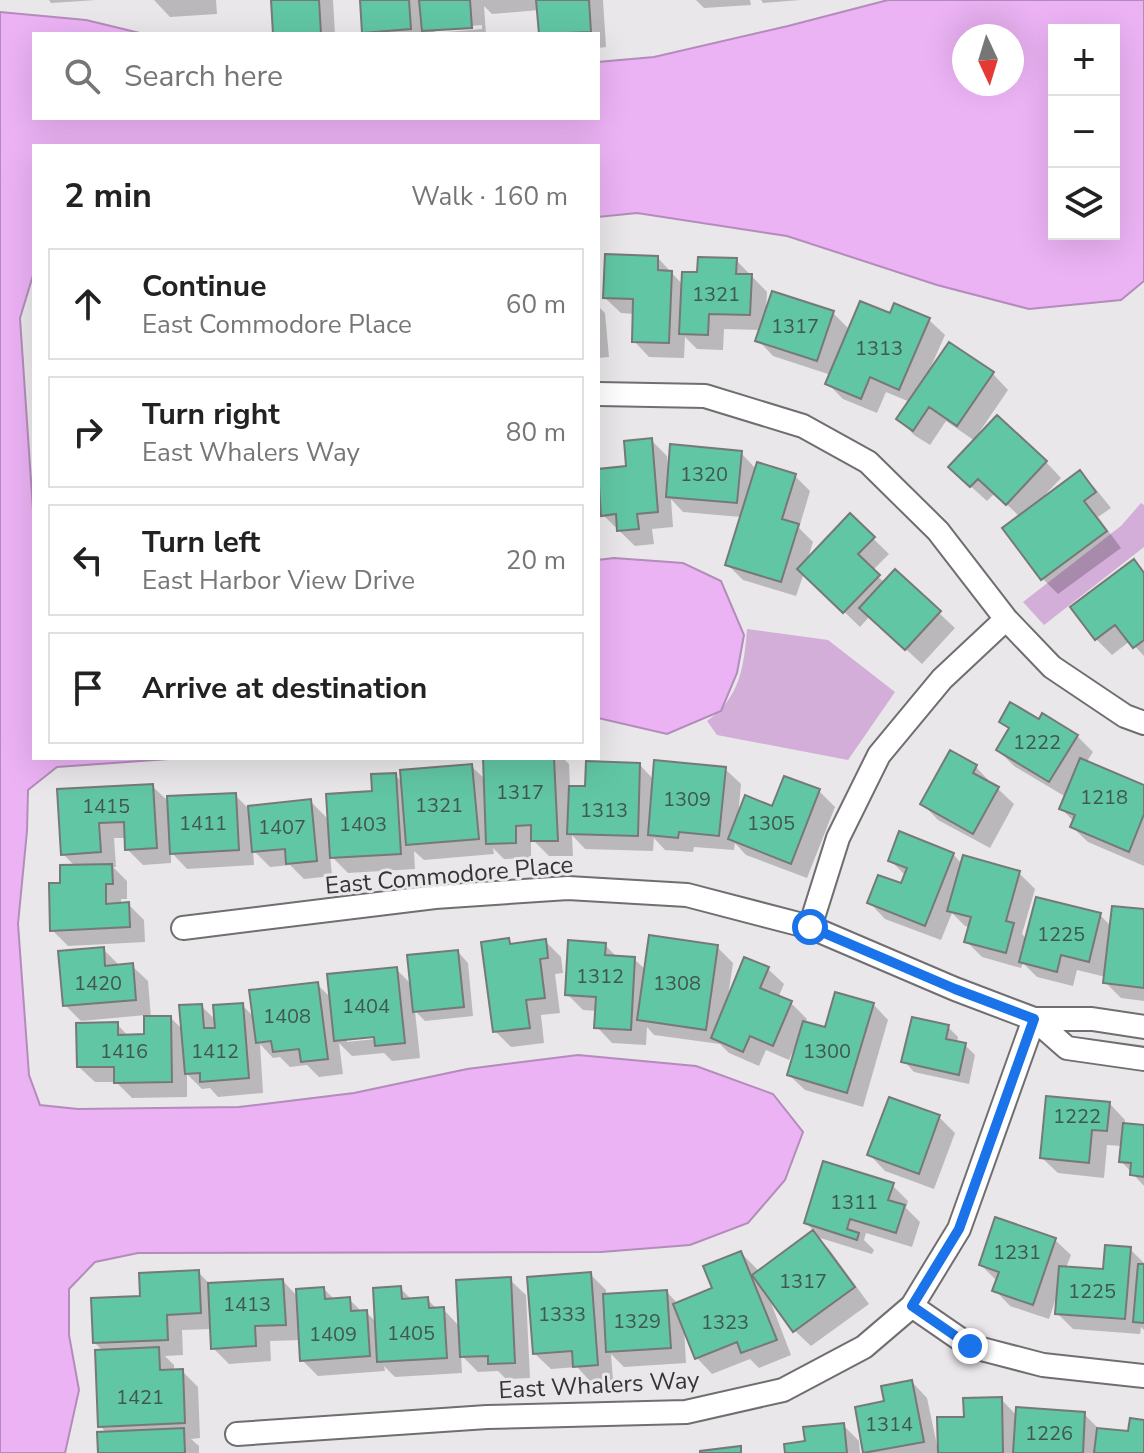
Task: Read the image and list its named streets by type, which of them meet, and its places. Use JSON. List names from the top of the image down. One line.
{"streets":{"street":["East Commodore Place","East Whalers Way"]},"crossings":[["East Commodore Place","East Whalers Way"]],"house_numbers":["1321","1317","1313","1320","1222","1317","1218","1309","1321","1415","1313","1411","1305","1403","1407","1225","1312","1420","1308","1404","1408","1416","1412","1300","1222","1311","1231","1317","1225","1413","1333","1329","1323","1405","1409","1421","1314","1226"],"north":"bottom","page":{"map_buttons":["+","−"],"search":"Search here","heading":["2 min","Walk · 160 m"],"list":[["Continue","East Commodore Place","60 m"],["Turn right","East Whalers Way","80 m"],["Turn left","East Harbor View Drive","20 m"],"Arrive at destination"]}}
